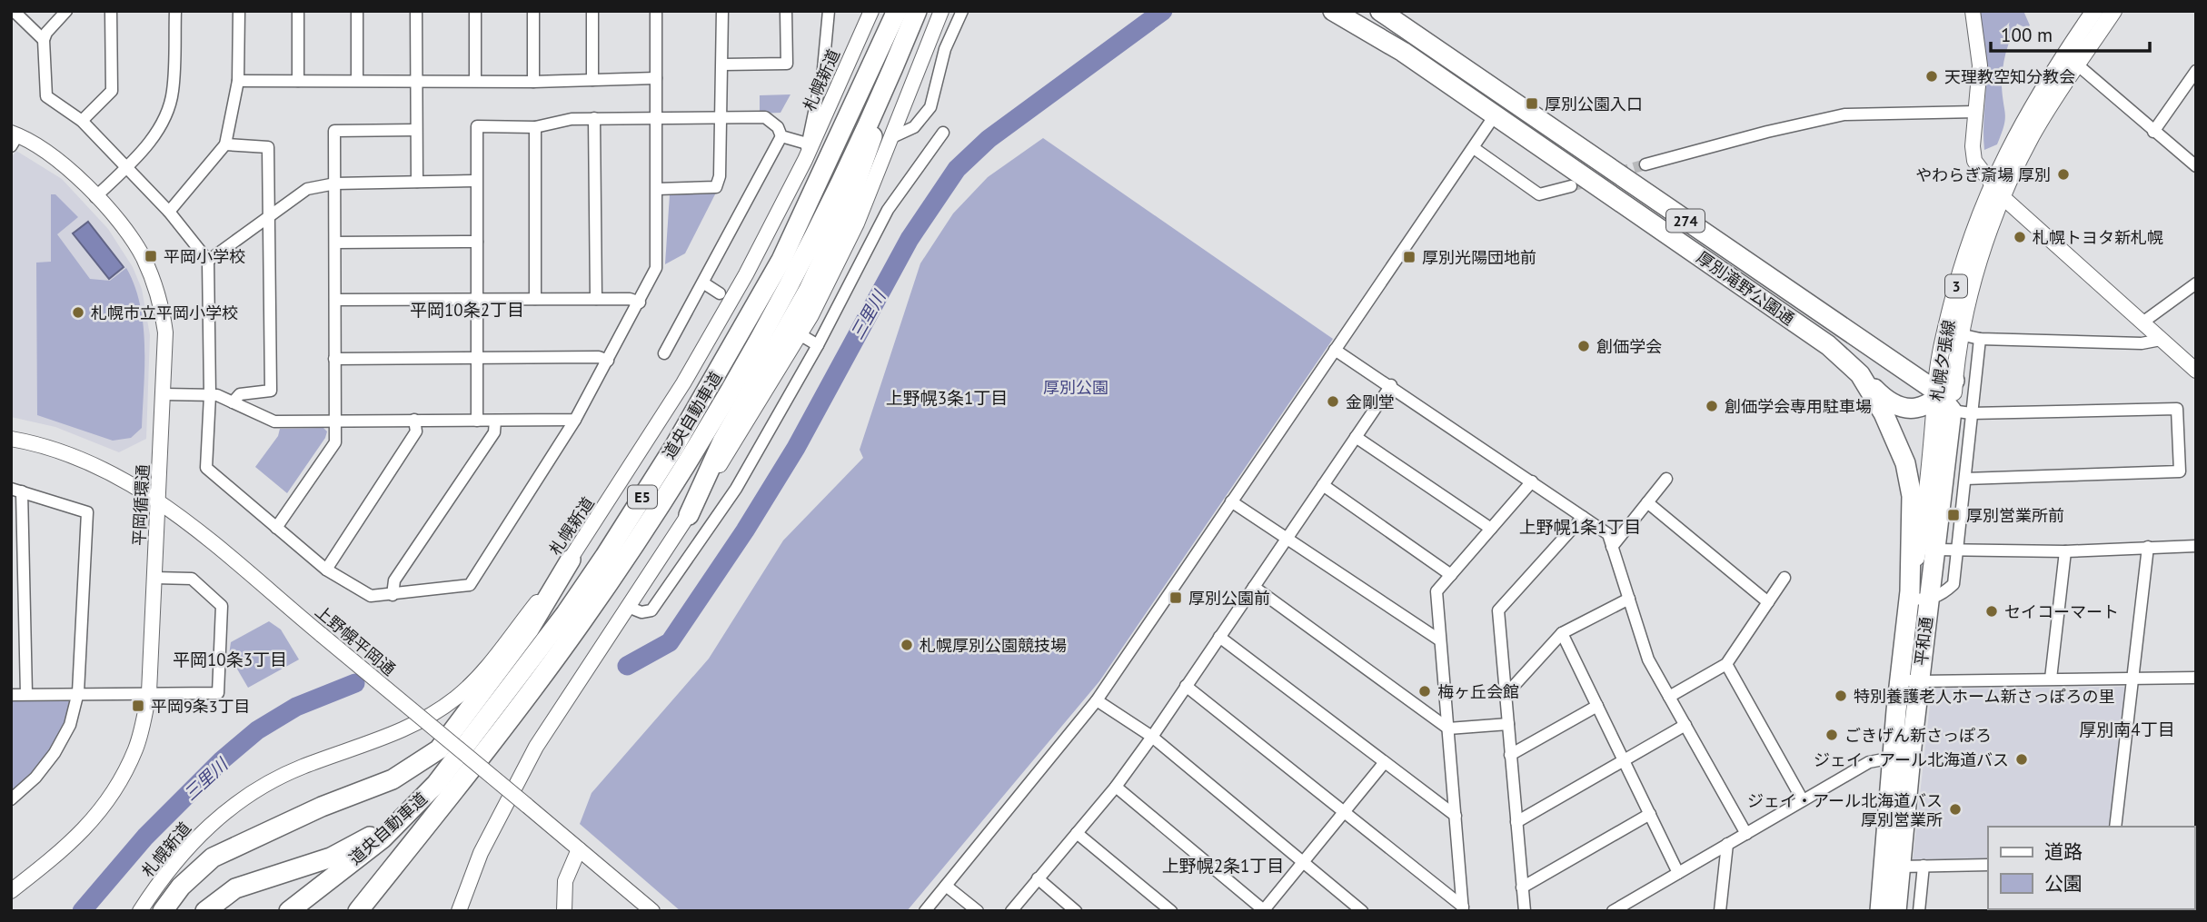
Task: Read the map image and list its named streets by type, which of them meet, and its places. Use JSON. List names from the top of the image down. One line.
{"streets":{"highway":["274","厚別滝野公園通","道央自動車道","E5","平和通"],"main road":["3","札幌夕張線"],"street":["札幌新道","平岡循環通","上野幌平岡通"]},"crossings":[["274","厚別滝野公園通"],["274","札幌夕張線"],["厚別滝野公園通","札幌夕張線"],["厚別滝野公園通","平和通"],["札幌夕張線","平和通"],["平岡循環通","上野幌平岡通"]],"districts":["平岡10条2丁目","上野幌3条1丁目","上野幌1条1丁目","平岡10条3丁目","厚別南4丁目","上野幌2条1丁目"],"water":["三里川"],"parks":["厚別公園"],"places":{"other":["天理教空知分教会","やわらぎ斎場 厚別","札幌トヨタ新札幌","札幌市立平岡小学校","創価学会","金剛堂","創価学会専用駐車場","セイコーマート","札幌厚別公園競技場","梅ヶ丘会館","特別養護老人ホーム新さっぽろの里","ごきげん新さっぽろ","ジェイ・アール北海道バス","ジェイ・アール北海道バス 厚別営業所"],"transit":["厚別公園入口","平岡小学校","厚別光陽団地前","厚別営業所前","厚別公園前","平岡9条3丁目"]},"legend":["道路","公園"],"scale_bar":"100 m"}
